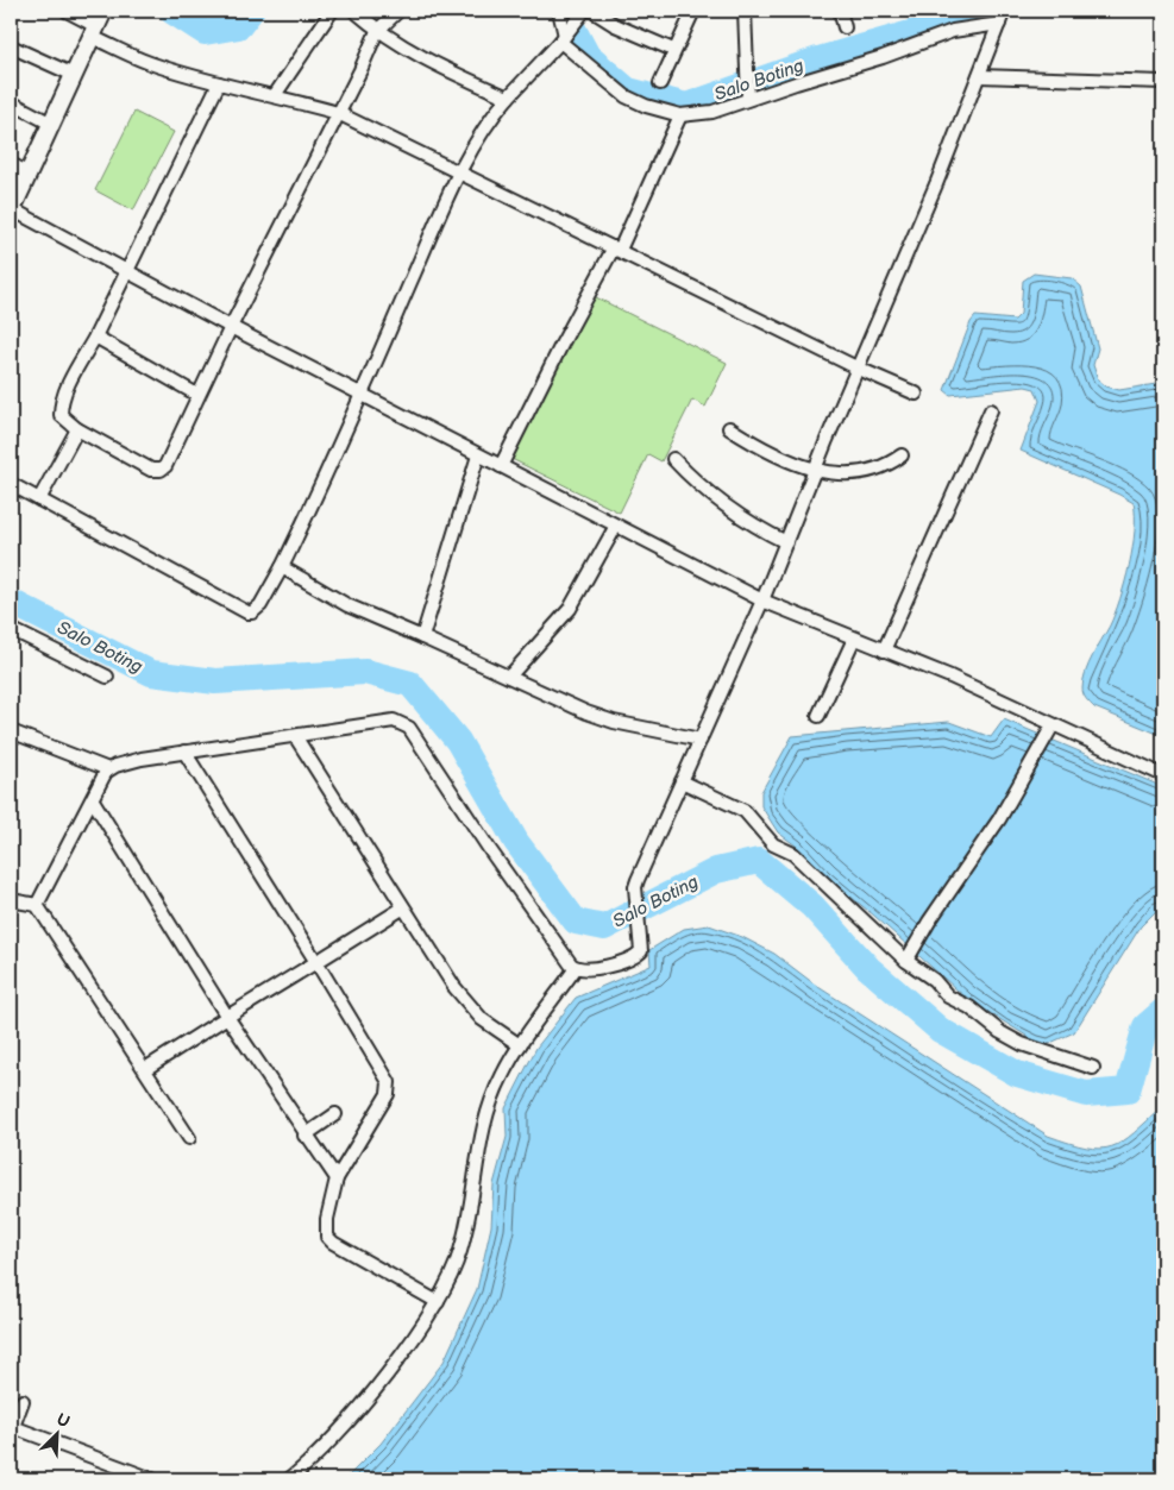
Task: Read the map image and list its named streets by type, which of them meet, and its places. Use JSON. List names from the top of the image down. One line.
{"water":["Salo Boting"],"north":"top right"}
